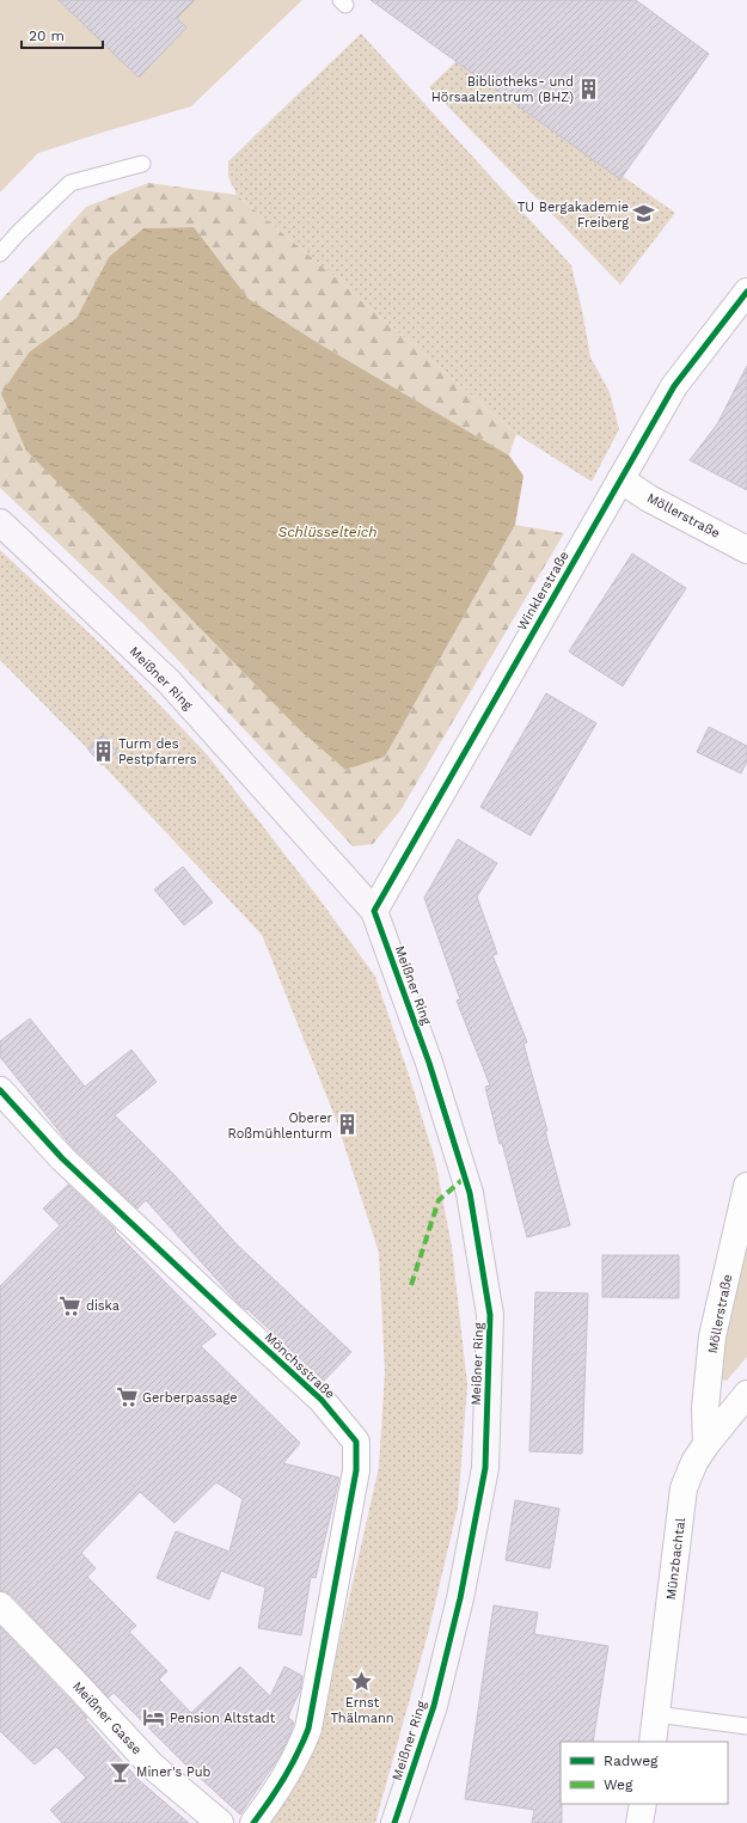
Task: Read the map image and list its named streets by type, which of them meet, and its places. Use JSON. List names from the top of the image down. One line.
{"streets":{"main road":["Meißner Ring"],"street":["Möllerstraße","Winklerstraße","Mönchsstraße","Münzbachtal","Meißner Gasse"]},"crossings":[["Möllerstraße","Winklerstraße"],["Möllerstraße","Münzbachtal"],["Winklerstraße","Meißner Ring"]],"water":["Schlüsselteich"],"places":{"building":["Bibliotheks- und Hörsaalzentrum (BHZ)","Turm des Pestpfarrers","Oberer Roßmühlenturm"],"school or university":["TU Bergakademie Freiberg"],"supermarket":["diska","Gerberpassage"],"place":["Ernst Thälmann"],"hotel":["Pension Altstadt"],"bar":["Miner's Pub"]},"legend":["Radweg","Weg"],"scale_bar":"20 m"}
